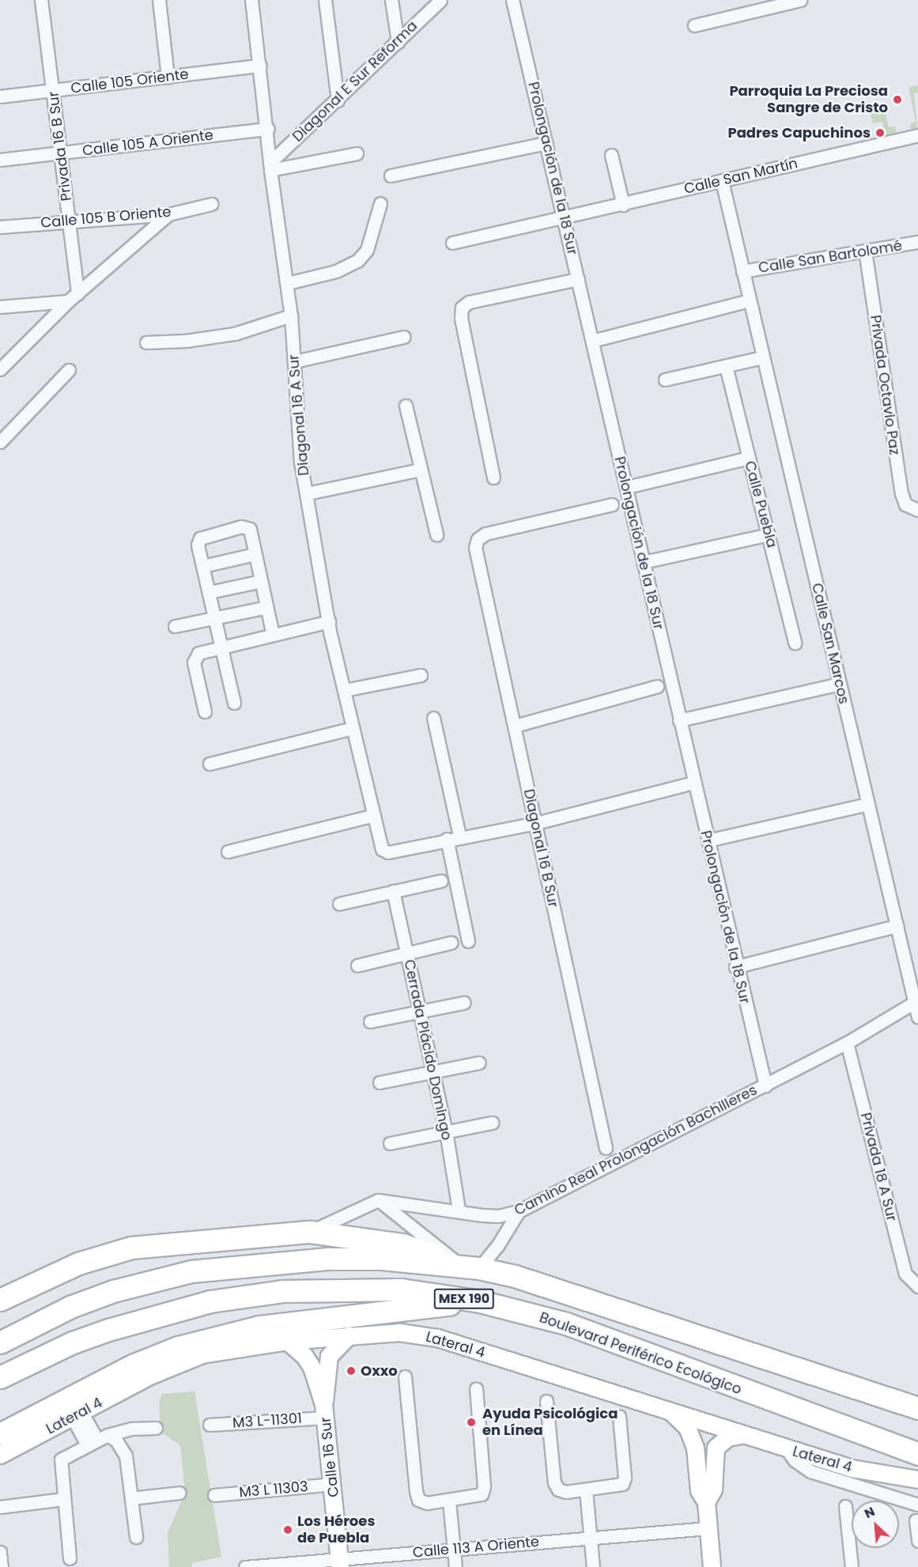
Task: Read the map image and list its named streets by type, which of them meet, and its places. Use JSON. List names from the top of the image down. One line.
{"streets":{"highway":["MEX 190","Boulevard Periférico Ecológico"],"street":["Calle 105 Oriente","Diagonal E Sur Reforma","Calle 105 A Oriente","Privada 16 B Sur","Prolongación de la 18 Sur","Calle San Martín","Calle 105 B Oriente","Calle San Bartolomé","Privada Octavio Paz","Diagonal 16 A Sur","Calle Puebla","Calle San Marcos","Diagonal 16 B Sur","Cerrada Plácido Domingo","Camino Real Prolongación Bachilleres","Privada 18 A Sur","Lateral 4","M3 L-11301","Calle 16 Sur","M3 L 11303","Calle 113 A Oriente"]},"crossings":[["Calle 105 Oriente","Privada 16 B Sur"],["Calle 105 Oriente","Diagonal 16 A Sur"],["Diagonal E Sur Reforma","Diagonal 16 A Sur"],["Calle 105 A Oriente","Privada 16 B Sur"],["Calle 105 A Oriente","Diagonal 16 A Sur"],["Privada 16 B Sur","Calle 105 B Oriente"],["Prolongación de la 18 Sur","Calle San Martín"],["Prolongación de la 18 Sur","Camino Real Prolongación Bachilleres"],["Calle San Martín","Calle San Marcos"],["Calle San Bartolomé","Privada Octavio Paz"],["Calle San Bartolomé","Calle San Marcos"],["Calle San Marcos","Camino Real Prolongación Bachilleres"],["Cerrada Plácido Domingo","Camino Real Prolongación Bachilleres"],["Camino Real Prolongación Bachilleres","Privada 18 A Sur"],["Lateral 4","Calle 16 Sur"],["M3 L-11301","Calle 16 Sur"],["Calle 16 Sur","M3 L 11303"],["Calle 16 Sur","Calle 113 A Oriente"]],"places":["Parroquia La Preciosa Sangre de Cristo","Padres Capuchinos","Oxxo","Ayuda Psicológica en Línea","Los Héroes de Puebla"],"north":"top left"}
